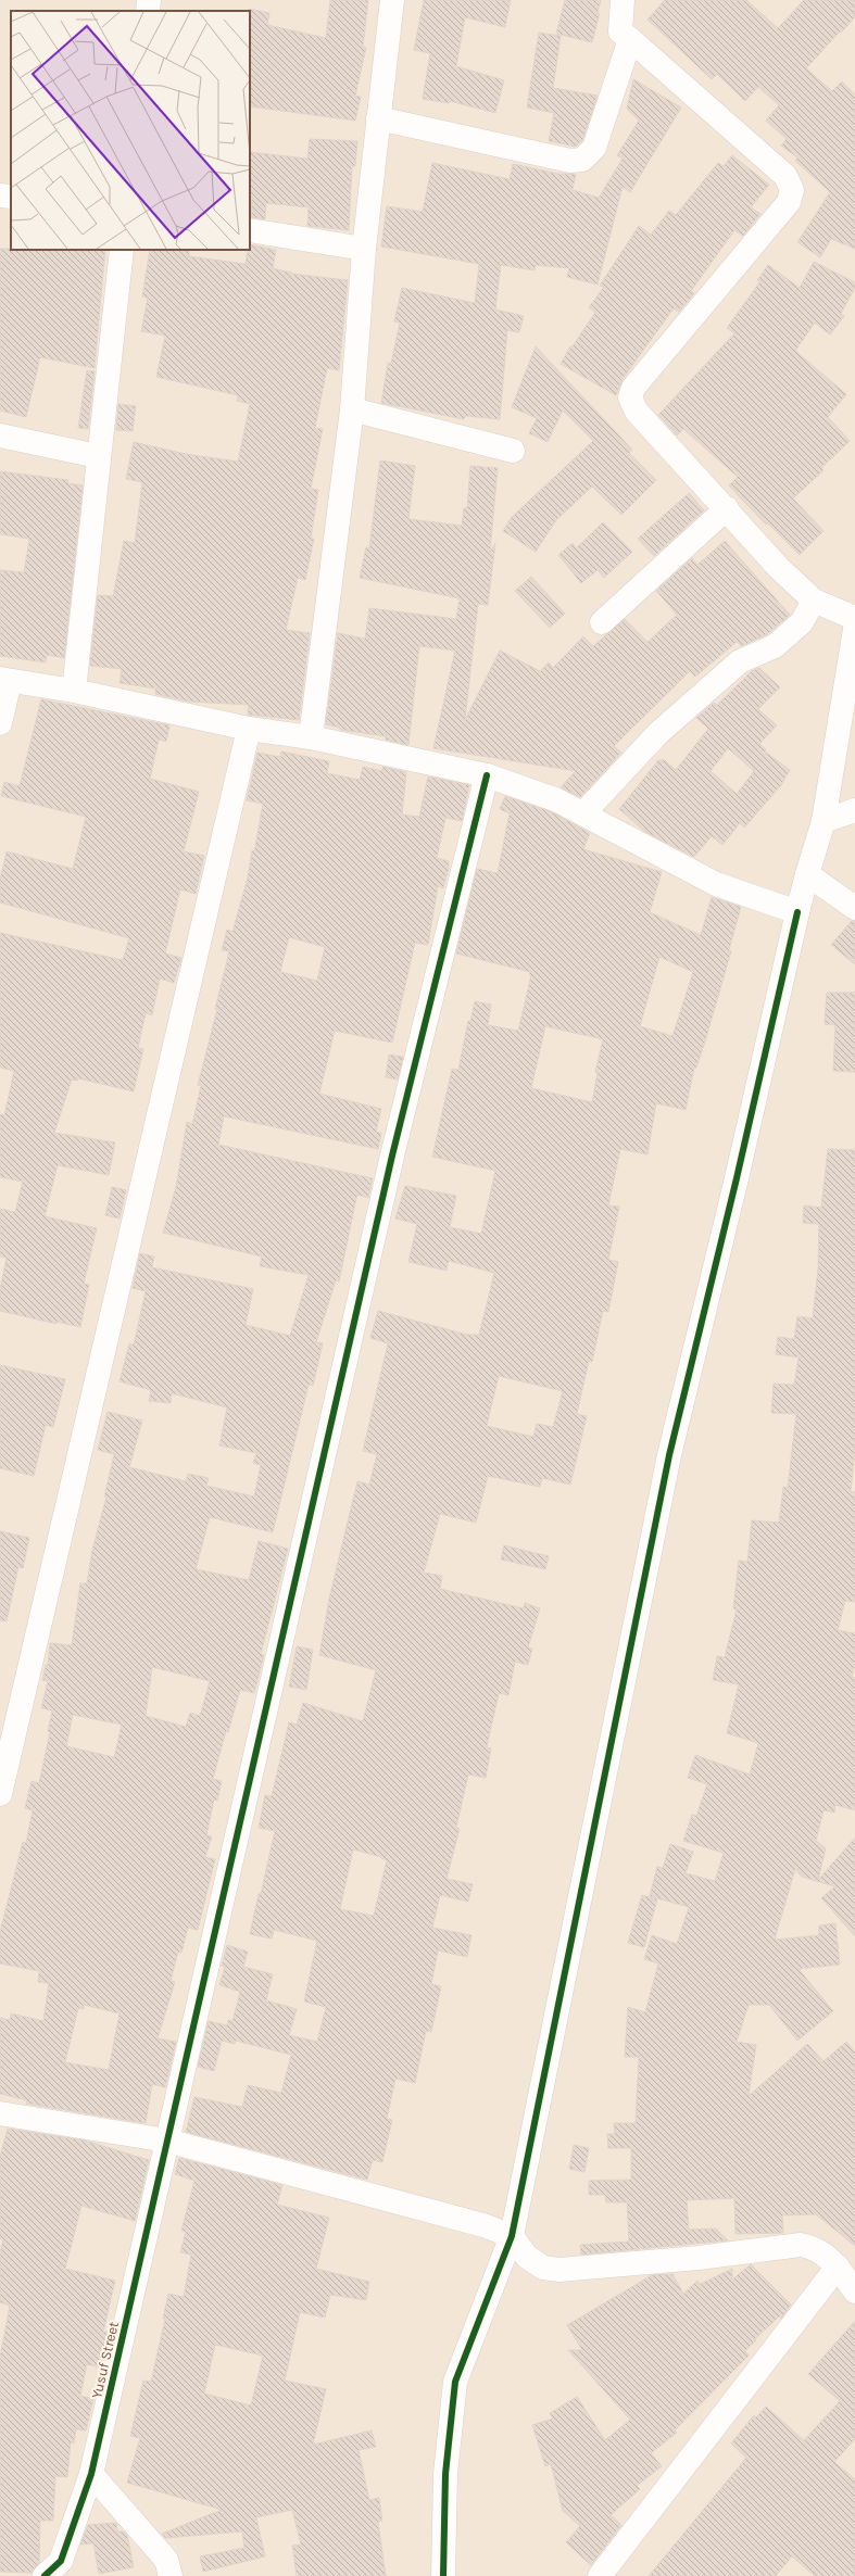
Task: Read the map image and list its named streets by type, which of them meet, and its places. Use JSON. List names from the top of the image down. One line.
{"streets":{"street":["Yusuf Street"]}}
